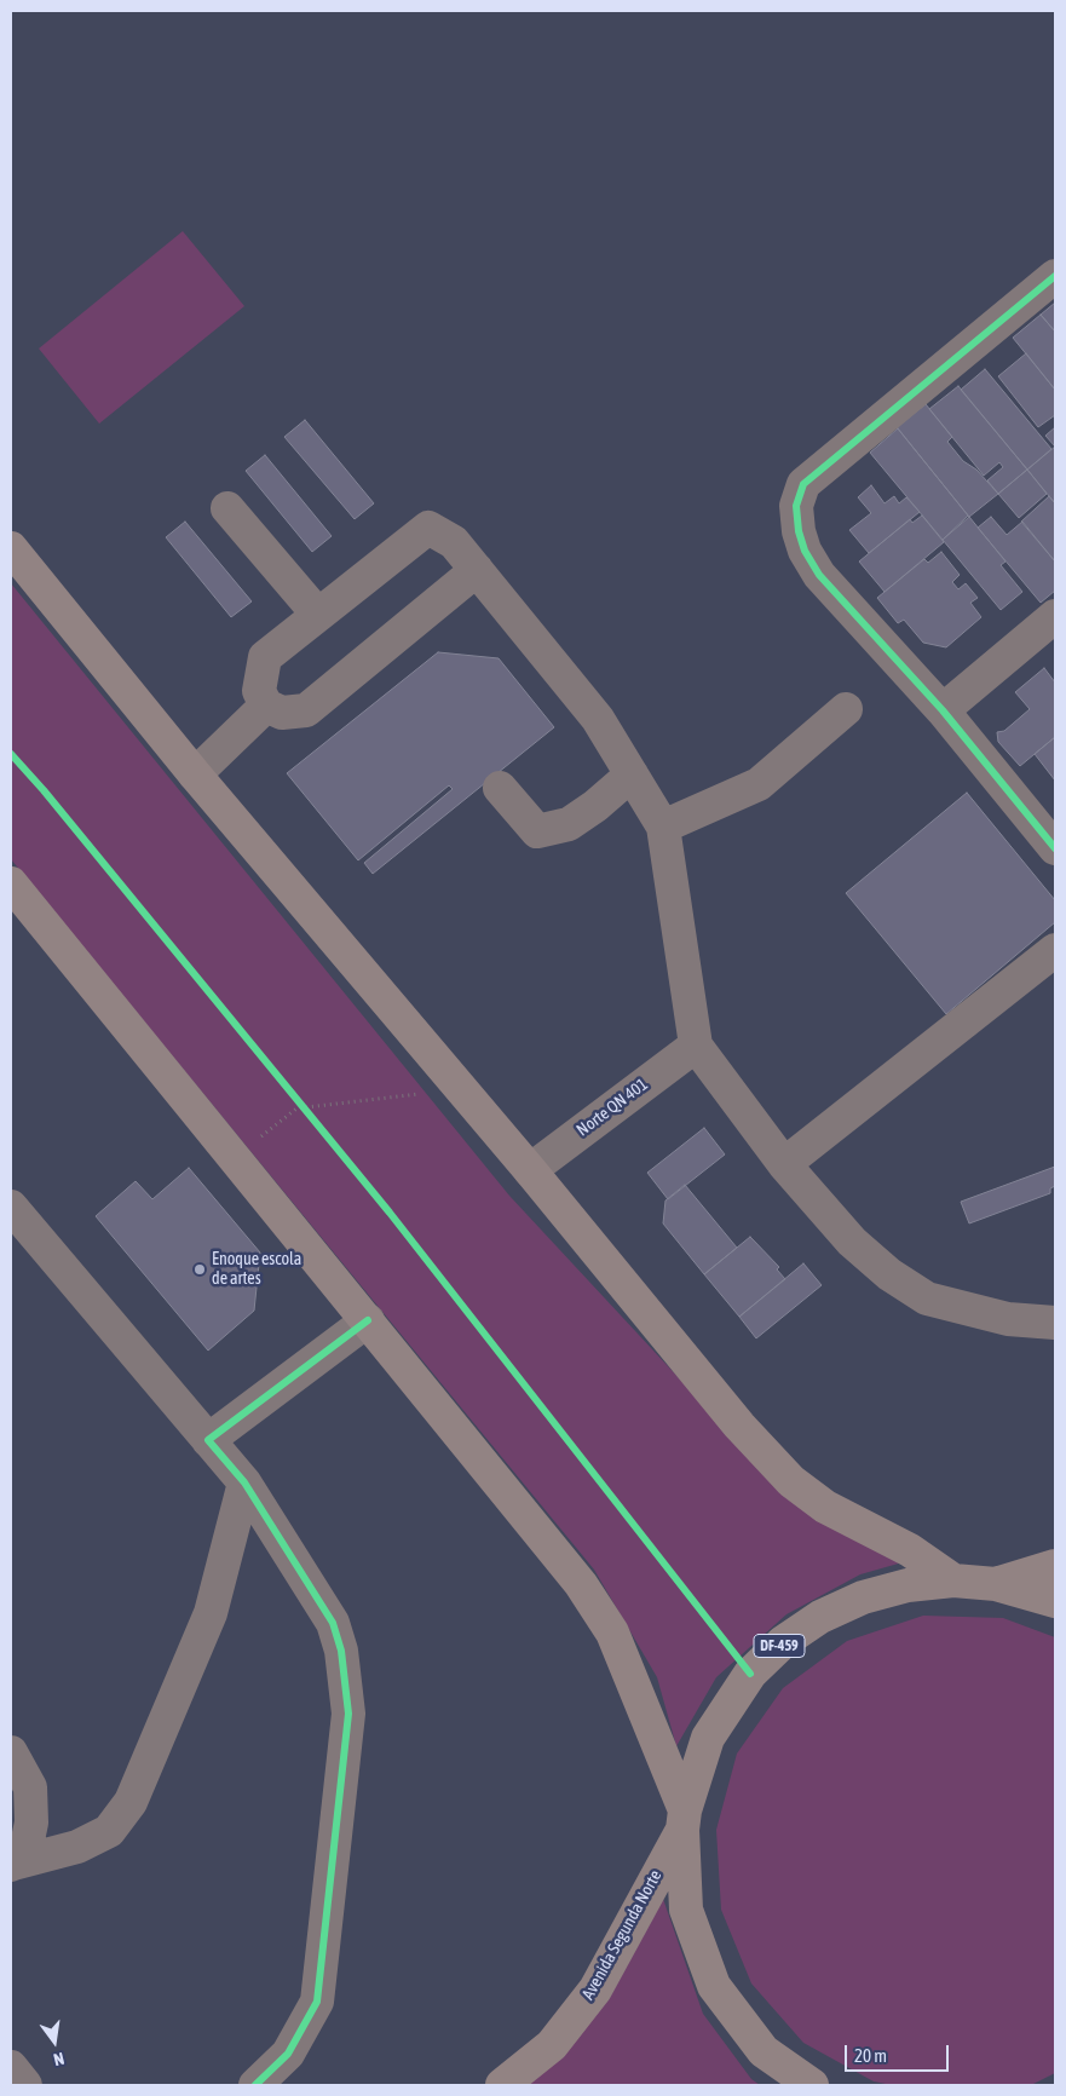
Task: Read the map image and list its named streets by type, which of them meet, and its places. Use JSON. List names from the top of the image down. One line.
{"streets":{"main road":["DF-459","Avenida Segunda Norte"],"street":["Norte QN 401"]},"crossings":[["DF-459","Avenida Segunda Norte"]],"places":["Enoque escola de artes"],"scale_bar":"20 m","north":"bottom"}
